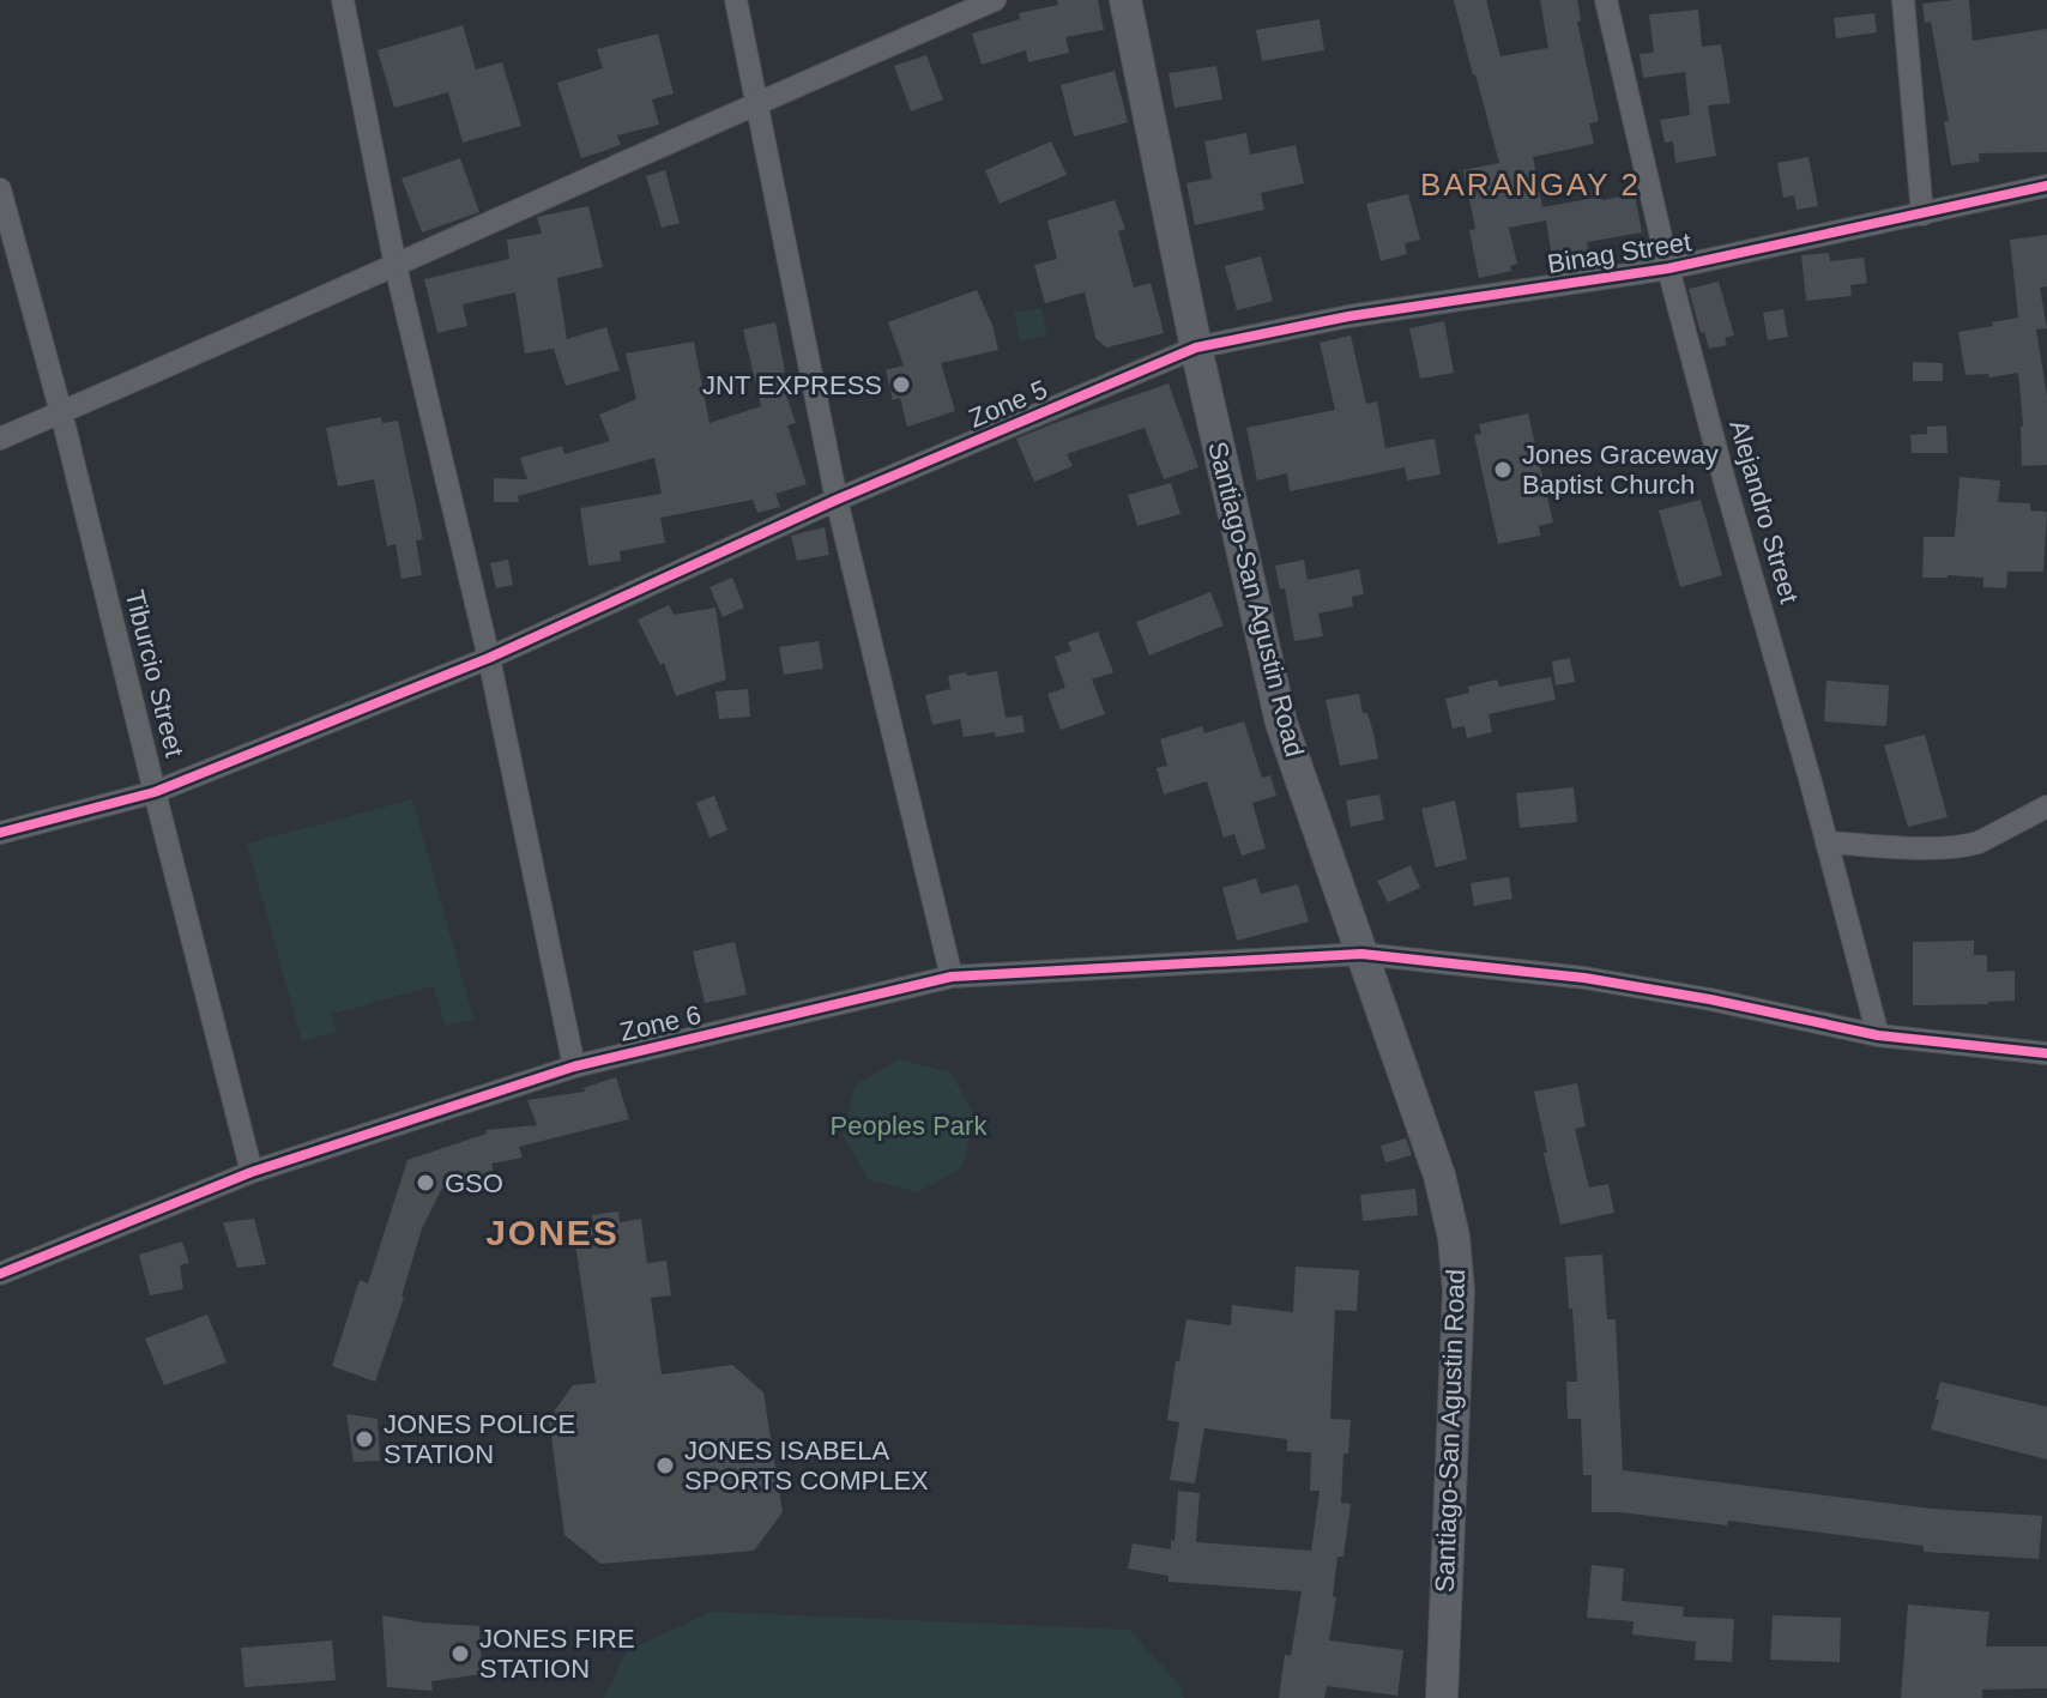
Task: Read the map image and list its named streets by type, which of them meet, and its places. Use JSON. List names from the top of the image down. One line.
{"streets":{"main road":["Santiago-San Agustin Road"],"street":["Binag Street","Zone 5","Alejandro Street","Tiburcio Street","Zone 6"]},"crossings":[["Binag Street","Zone 5"],["Binag Street","Alejandro Street"],["Binag Street","Santiago-San Agustin Road"],["Zone 5","Santiago-San Agustin Road"],["Zone 5","Tiburcio Street"],["Alejandro Street","Zone 6"],["Santiago-San Agustin Road","Zone 6"],["Tiburcio Street","Zone 6"]],"districts":["BARANGAY 2","JONES"],"parks":["Peoples Park"],"places":["JNT EXPRESS","Jones Graceway Baptist Church","GSO","JONES POLICE STATION","JONES ISABELA SPORTS COMPLEX","JONES FIRE STATION"]}
